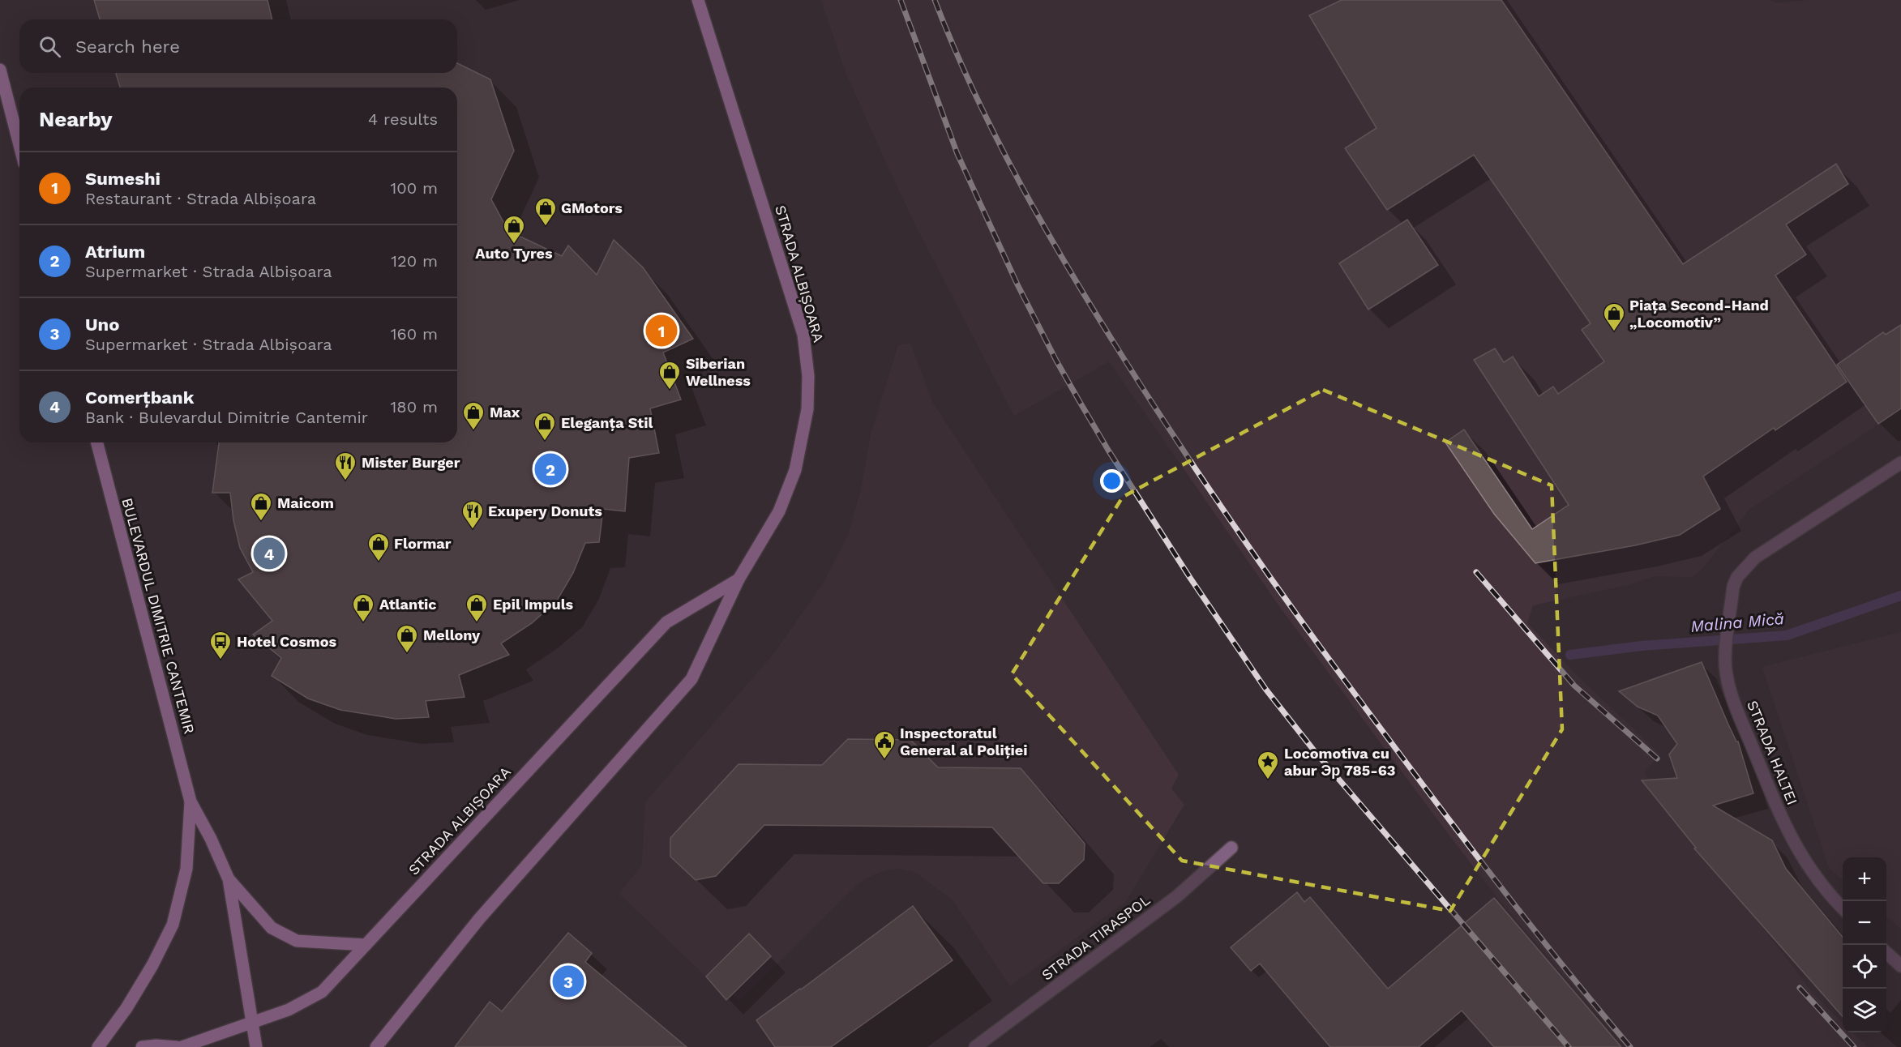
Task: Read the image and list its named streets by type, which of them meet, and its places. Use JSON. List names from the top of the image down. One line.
{"streets":{"main road":["STRADA ALBIȘOARA","BULEVARDUL DIMITRIE CANTEMIR"],"street":["STRADA HALTEI","STRADA TIRASPOL"]},"crossings":[["STRADA ALBIȘOARA","BULEVARDUL DIMITRIE CANTEMIR"]],"water":["Malina Mică"],"places":{"shop":["GMotors","Auto Tyres","Piața Second-Hand „Locomotiv”","Siberian Wellness","Max","Eleganța Stil","Maicom","Flormar","Atlantic","Epil Impuls","Mellony"],"restaurant":["Mister Burger","Exupery Donuts"],"bus stop":["Hotel Cosmos"],"public building":["Inspectoratul General al Poliției"],"place":["Locomotiva cu abur Эр 785-63"]},"page":{"search":"Search here","heading":["Nearby","4 results"],"list":[{"mark":"1","name":"Sumeshi","note":"Restaurant · Strada Albișoara","value":"100 m"},{"mark":"2","name":"Atrium","note":"Supermarket · Strada Albișoara","value":"120 m"},{"mark":"3","name":"Uno","note":"Supermarket · Strada Albișoara","value":"160 m"},{"mark":"4","name":"Comerțbank","note":"Bank · Bulevardul Dimitrie Cantemir","value":"180 m"}],"pins":["1","2","4","3"],"map_buttons":["+","−"]}}
